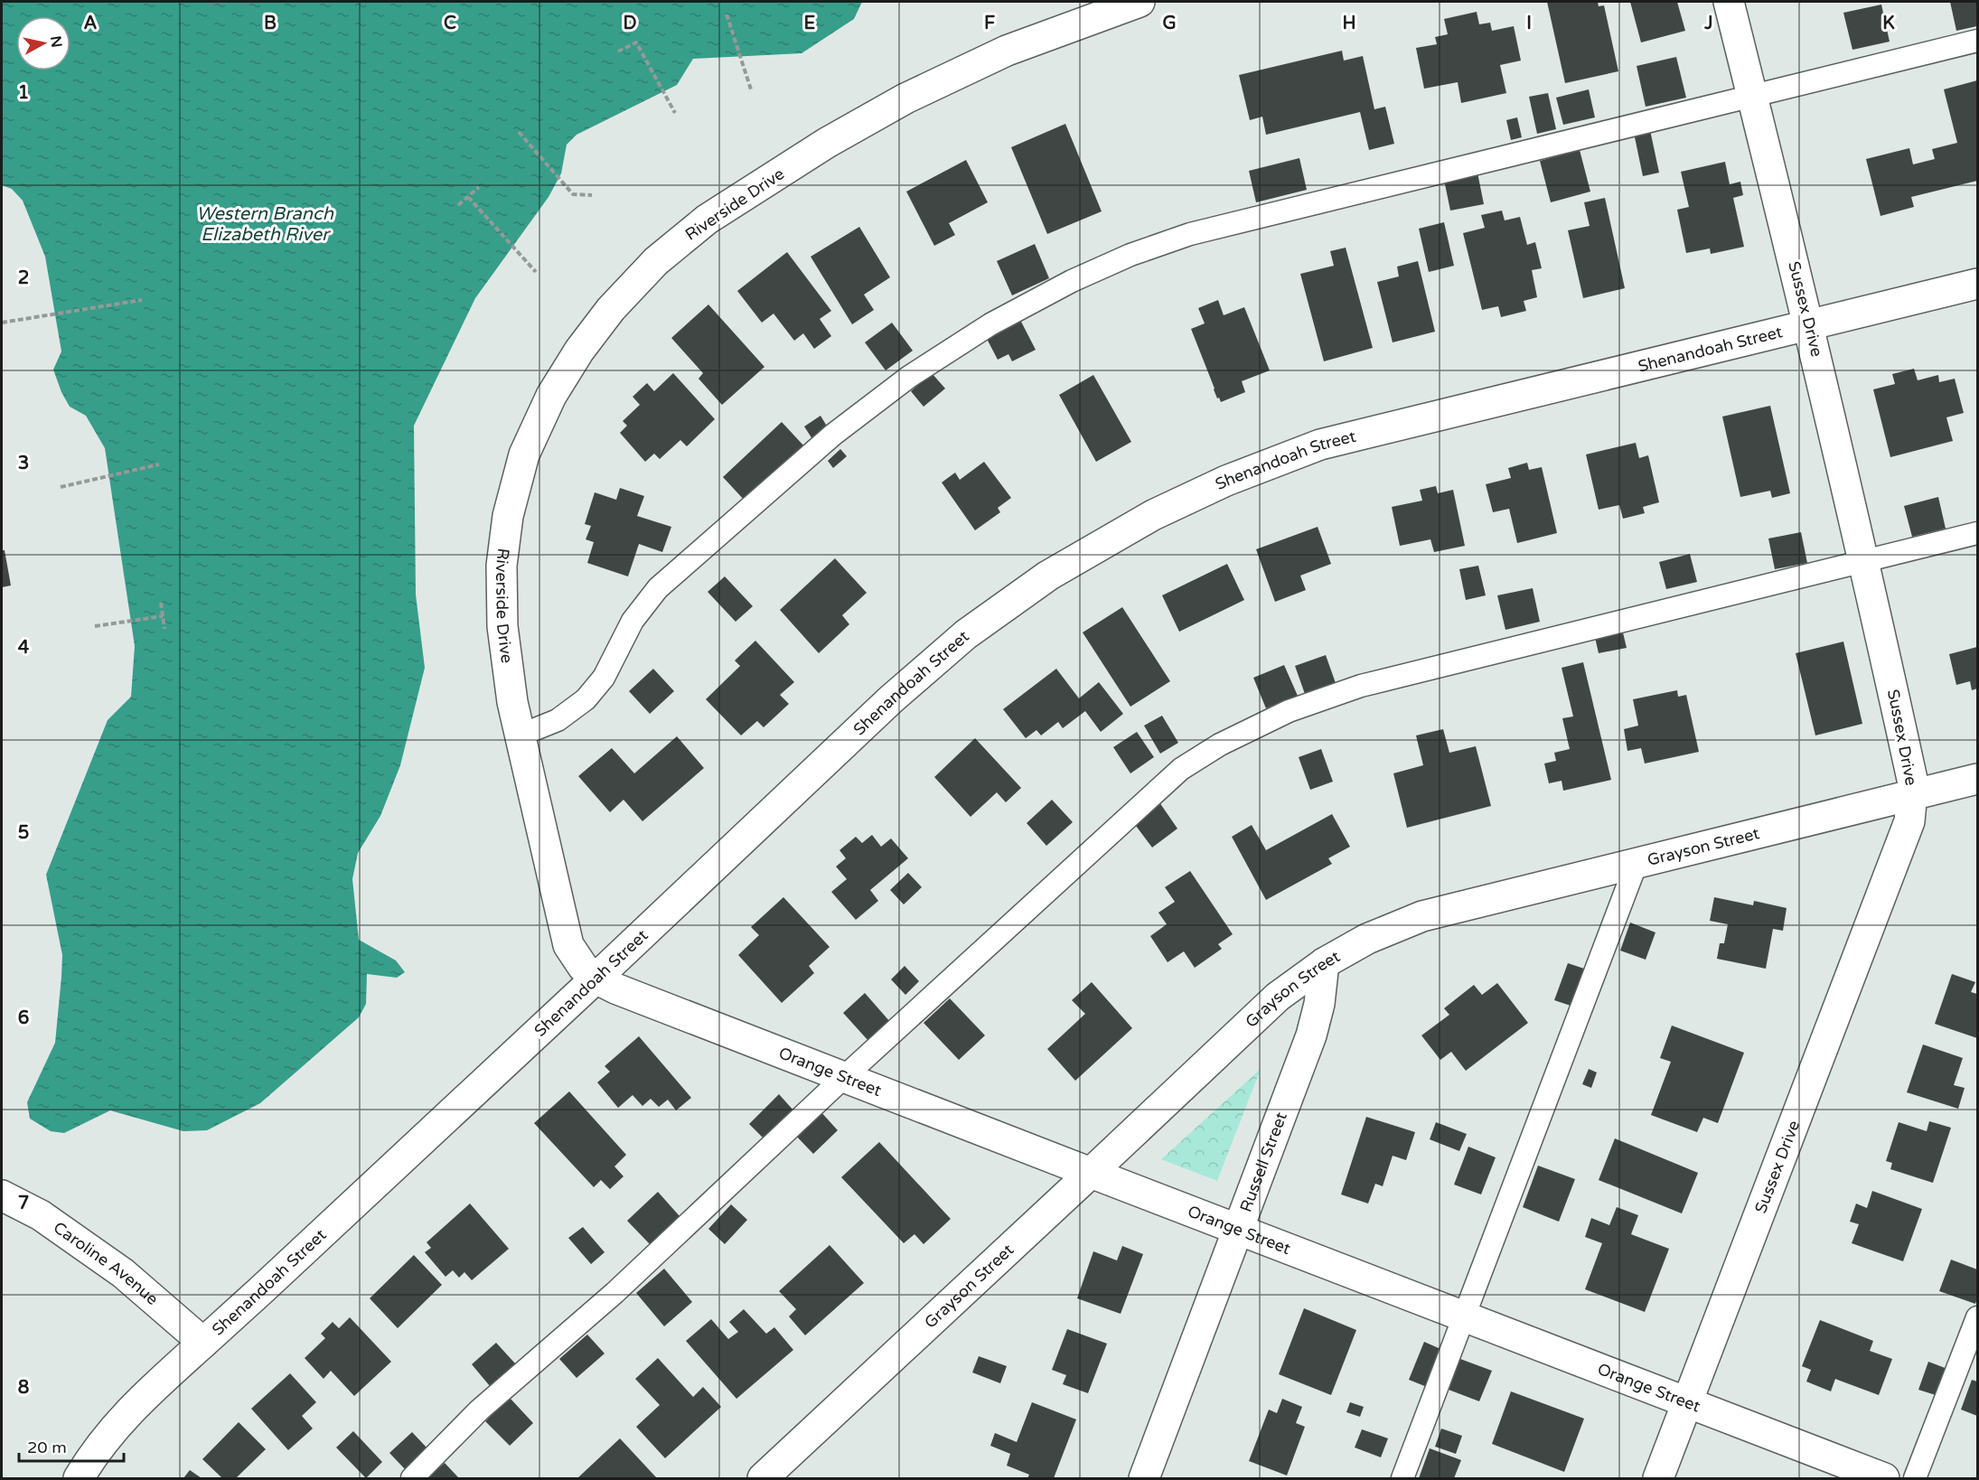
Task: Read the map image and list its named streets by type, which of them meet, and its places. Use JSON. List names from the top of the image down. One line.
{"streets":{"street":["Riverside Drive","Sussex Drive","Shenandoah Street","Grayson Street","Orange Street","Russell Street","Caroline Avenue"]},"crossings":[["Riverside Drive","Shenandoah Street"],["Riverside Drive","Orange Street"],["Sussex Drive","Shenandoah Street"],["Sussex Drive","Grayson Street"],["Sussex Drive","Orange Street"],["Shenandoah Street","Orange Street"],["Shenandoah Street","Caroline Avenue"],["Grayson Street","Orange Street"],["Grayson Street","Russell Street"],["Orange Street","Russell Street"]],"water":["Western Branch Elizabeth River"],"scale_bar":"20 m","north":"right","grid":{"columns":["A","B","C","D","E","F","G","H","I","J","K"],"rows":["1","2","3","4","5","6","7","8"]}}
